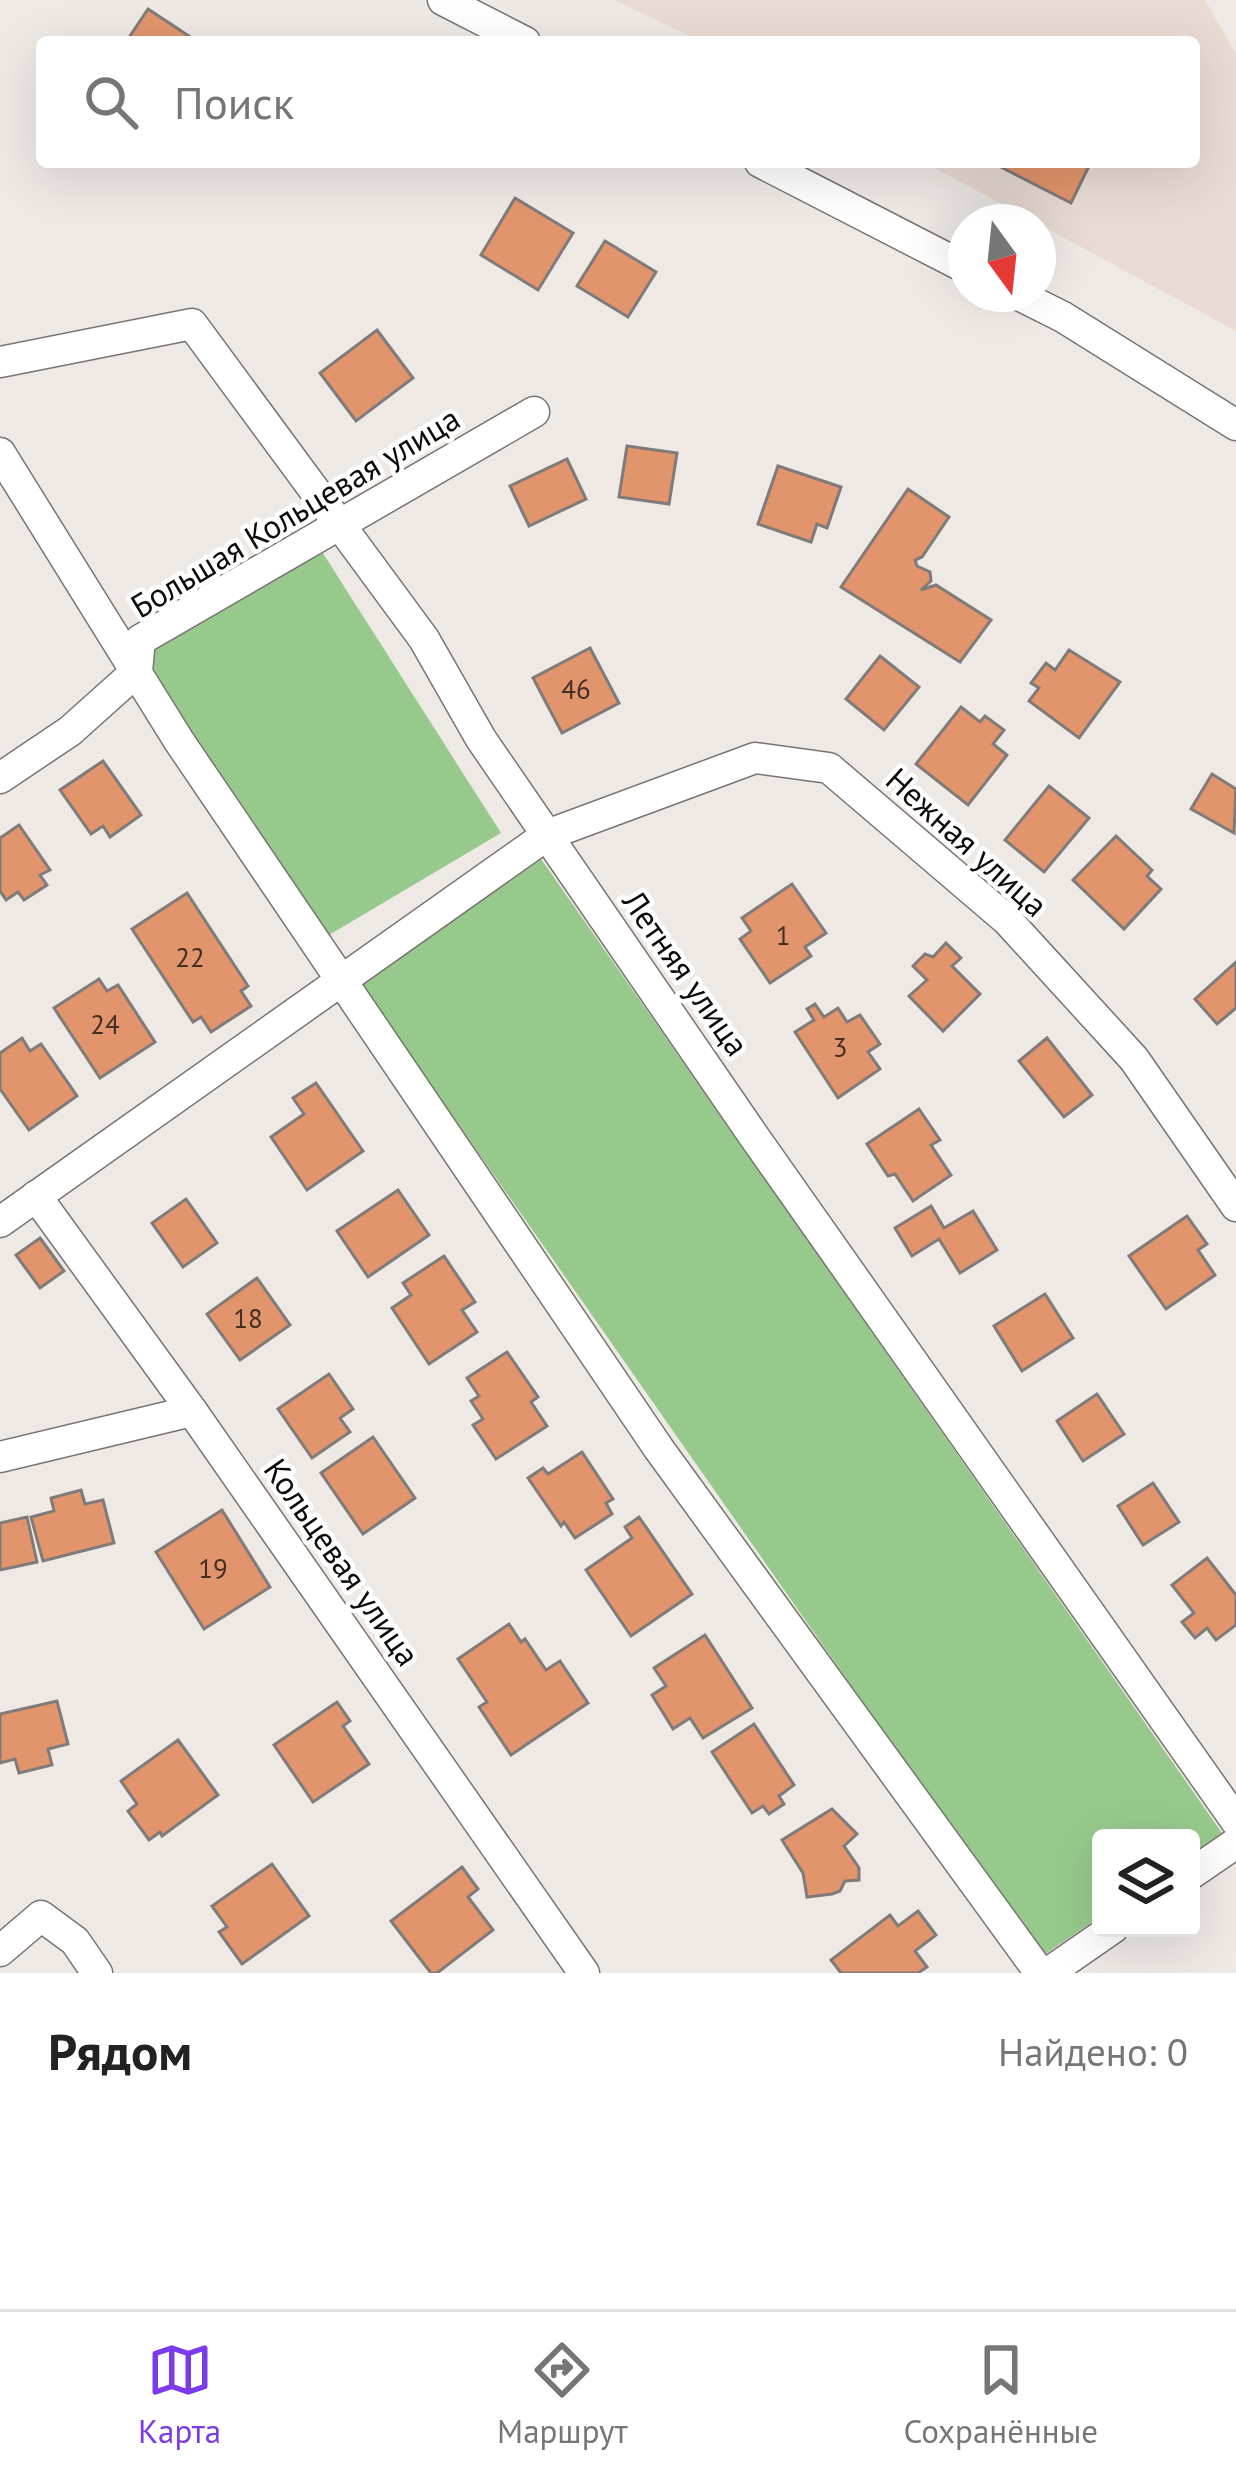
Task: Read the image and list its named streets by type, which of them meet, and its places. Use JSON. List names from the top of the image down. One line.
{"streets":{"street":["Большая Кольцевая улица","Нежная улица","Летняя улица","Кольцевая улица"]},"crossings":[["Большая Кольцевая улица","Летняя улица"],["Нежная улица","Летняя улица"]],"house_numbers":["46","1","22","24","3","18","19"],"north":"bottom","page":{"search":"Поиск","heading":["Рядом","Найдено: 0"],"nav":["Карта","Маршрут","Сохранённые"]}}
